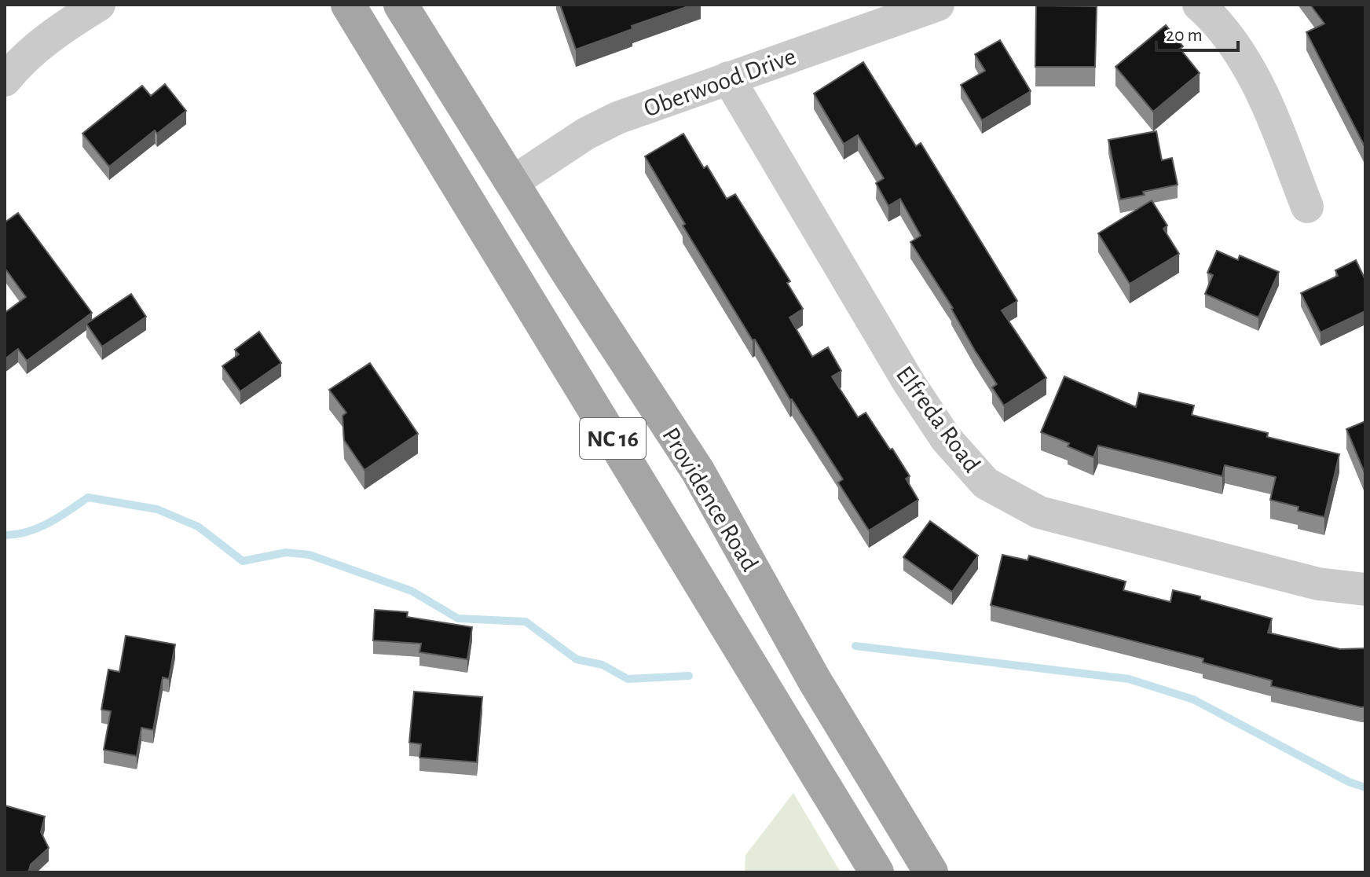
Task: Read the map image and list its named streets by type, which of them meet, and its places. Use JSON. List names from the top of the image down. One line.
{"streets":{"main road":["NC 16","Providence Road"],"street":["Oberwood Drive","Elfreda Road"]},"crossings":[["Oberwood Drive","Elfreda Road"],["Oberwood Drive","Providence Road"]],"scale_bar":"20 m"}
